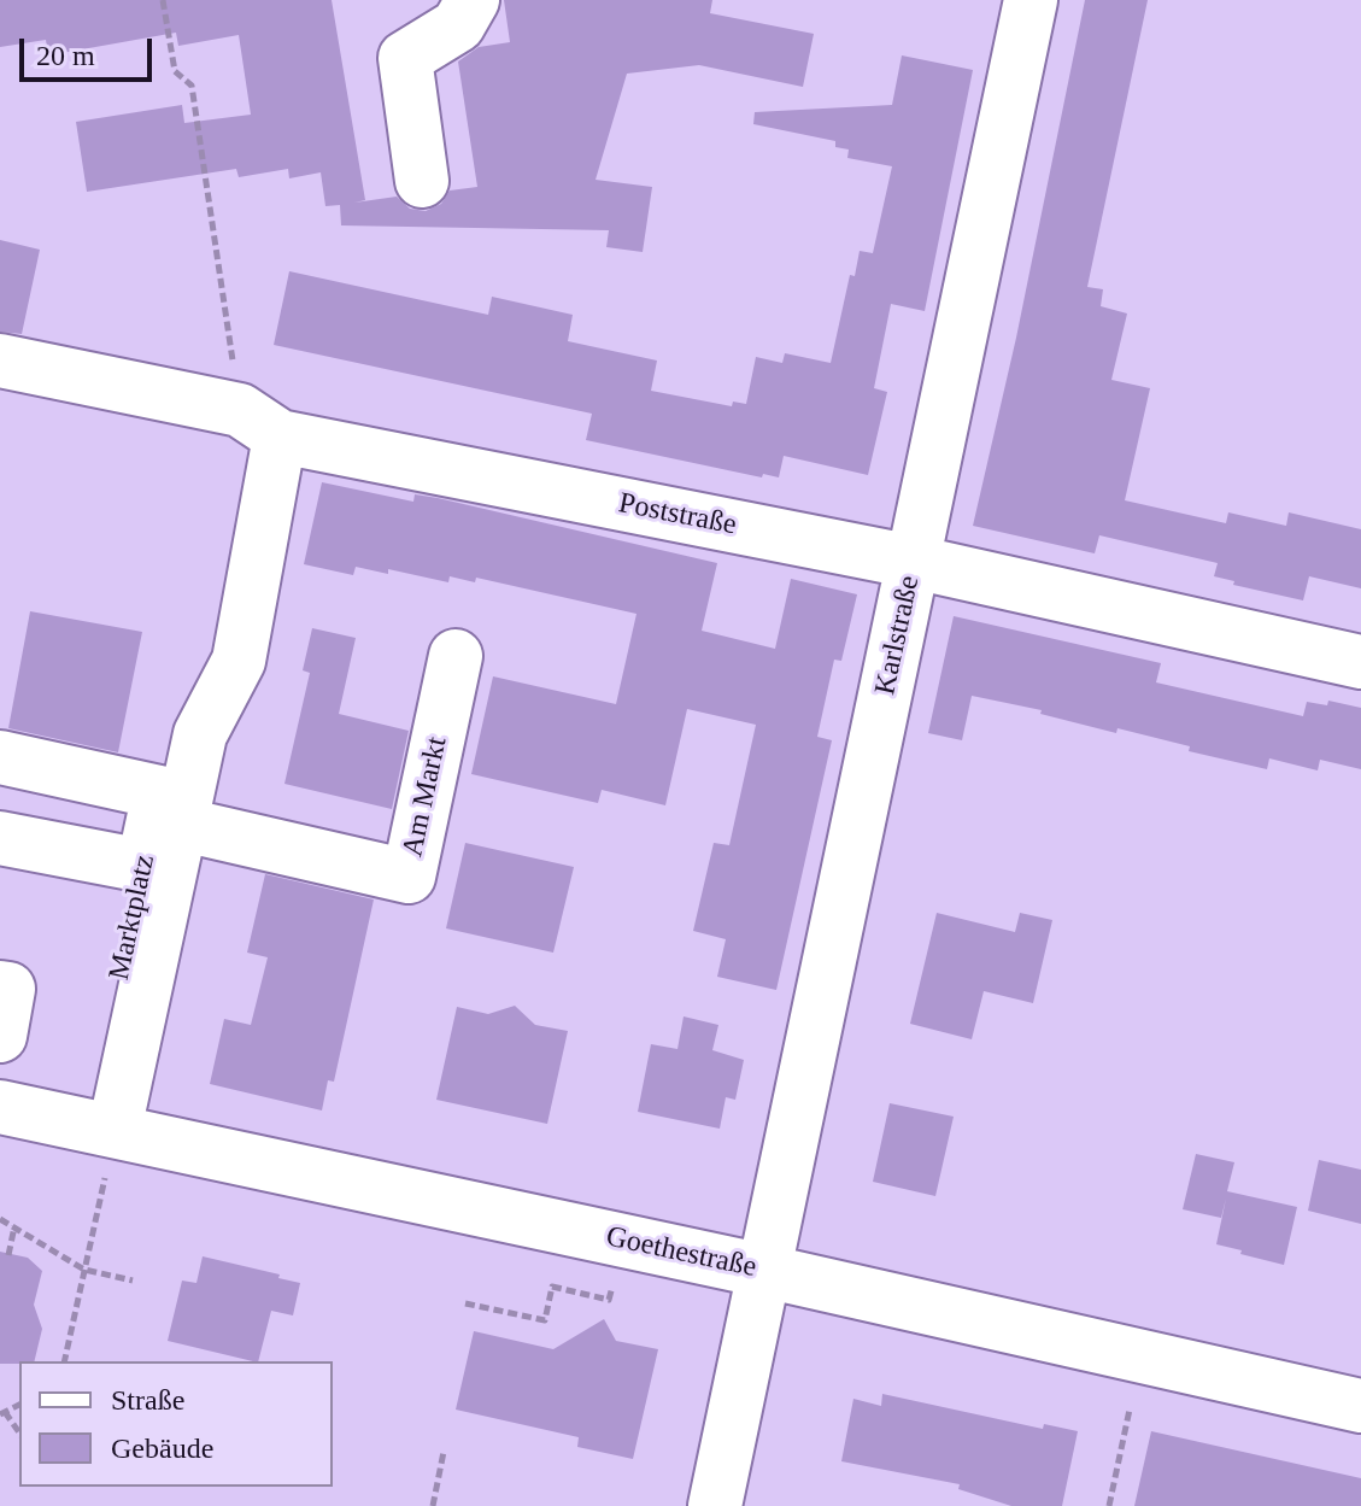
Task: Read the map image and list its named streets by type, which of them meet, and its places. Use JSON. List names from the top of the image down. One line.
{"streets":{"street":["Poststraße","Karlstraße","Am Markt","Marktplatz","Goethestraße"]},"crossings":[["Poststraße","Karlstraße"],["Karlstraße","Goethestraße"],["Am Markt","Marktplatz"]],"legend":["Straße","Gebäude"],"scale_bar":"20 m"}
